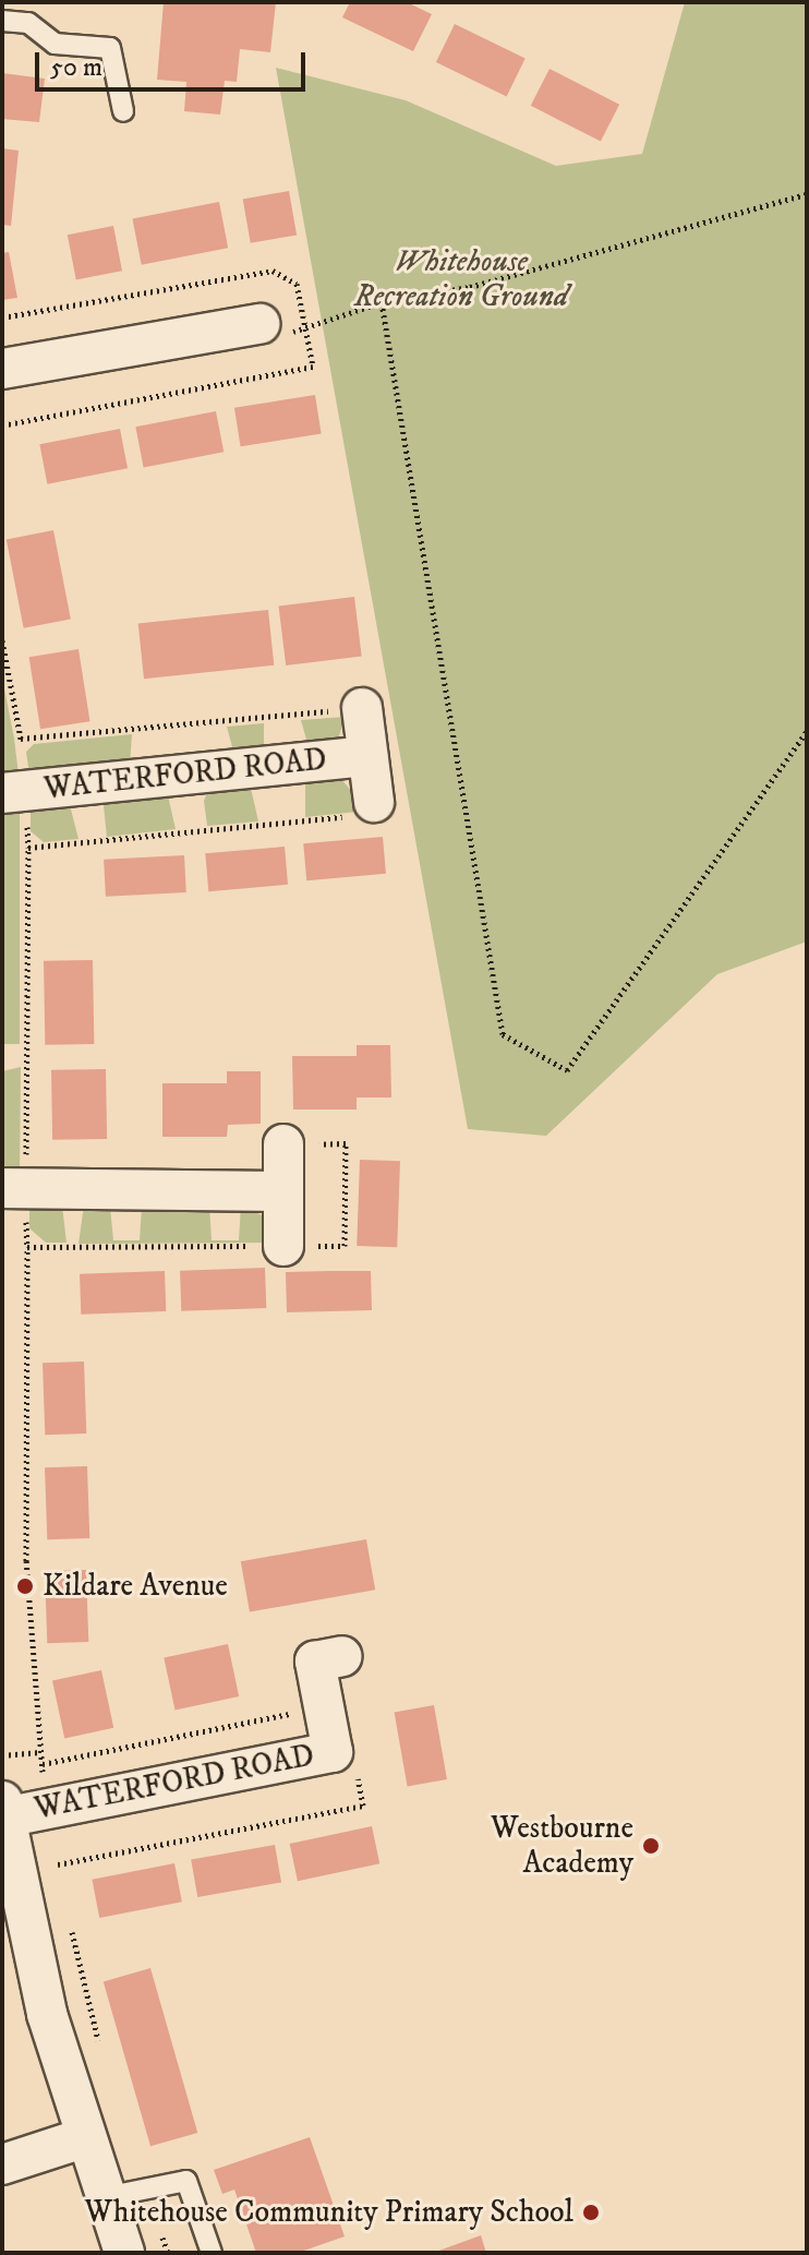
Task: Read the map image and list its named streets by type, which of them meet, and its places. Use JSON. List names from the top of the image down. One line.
{"streets":{"street":["WATERFORD ROAD"]},"parks":["Whitehouse Recreation Ground"],"places":["Kildare Avenue","Westbourne Academy","Whitehouse Community Primary School"],"scale_bar":"50 m"}
